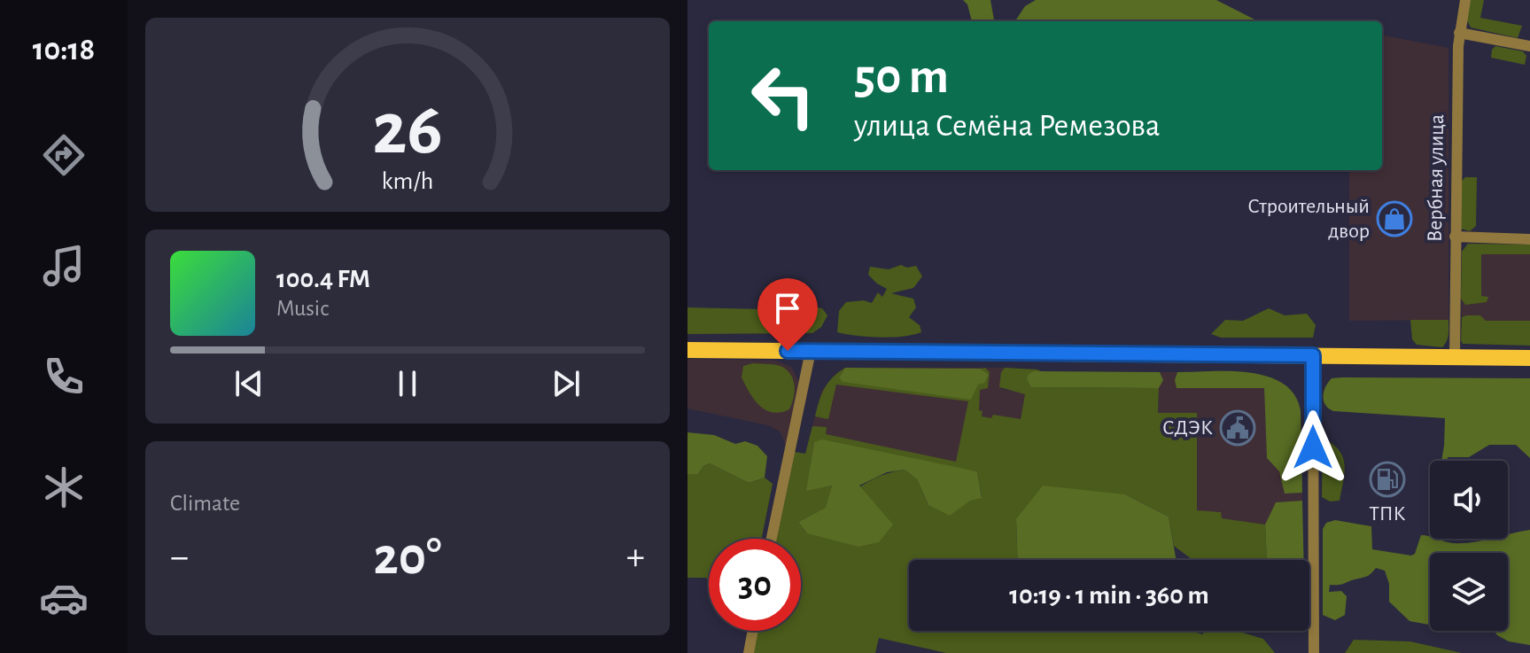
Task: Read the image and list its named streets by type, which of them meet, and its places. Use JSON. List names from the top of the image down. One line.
{"streets":{"street":["Вербная улица"]},"places":{"shop":["Строительный двор"],"public building":["СДЭК"],"fuel station":["ТПК"]},"page":{"tabs":"10:18","turn":["50 m","улица Семёна Ремезова"],"song":["100.4 FM","Music"],"tile":"Climate","heat":["−","20°","+"],"limit":"30","trip":"10:19 · 1 min · 360 m","gauge":["26","km/h"]}}
